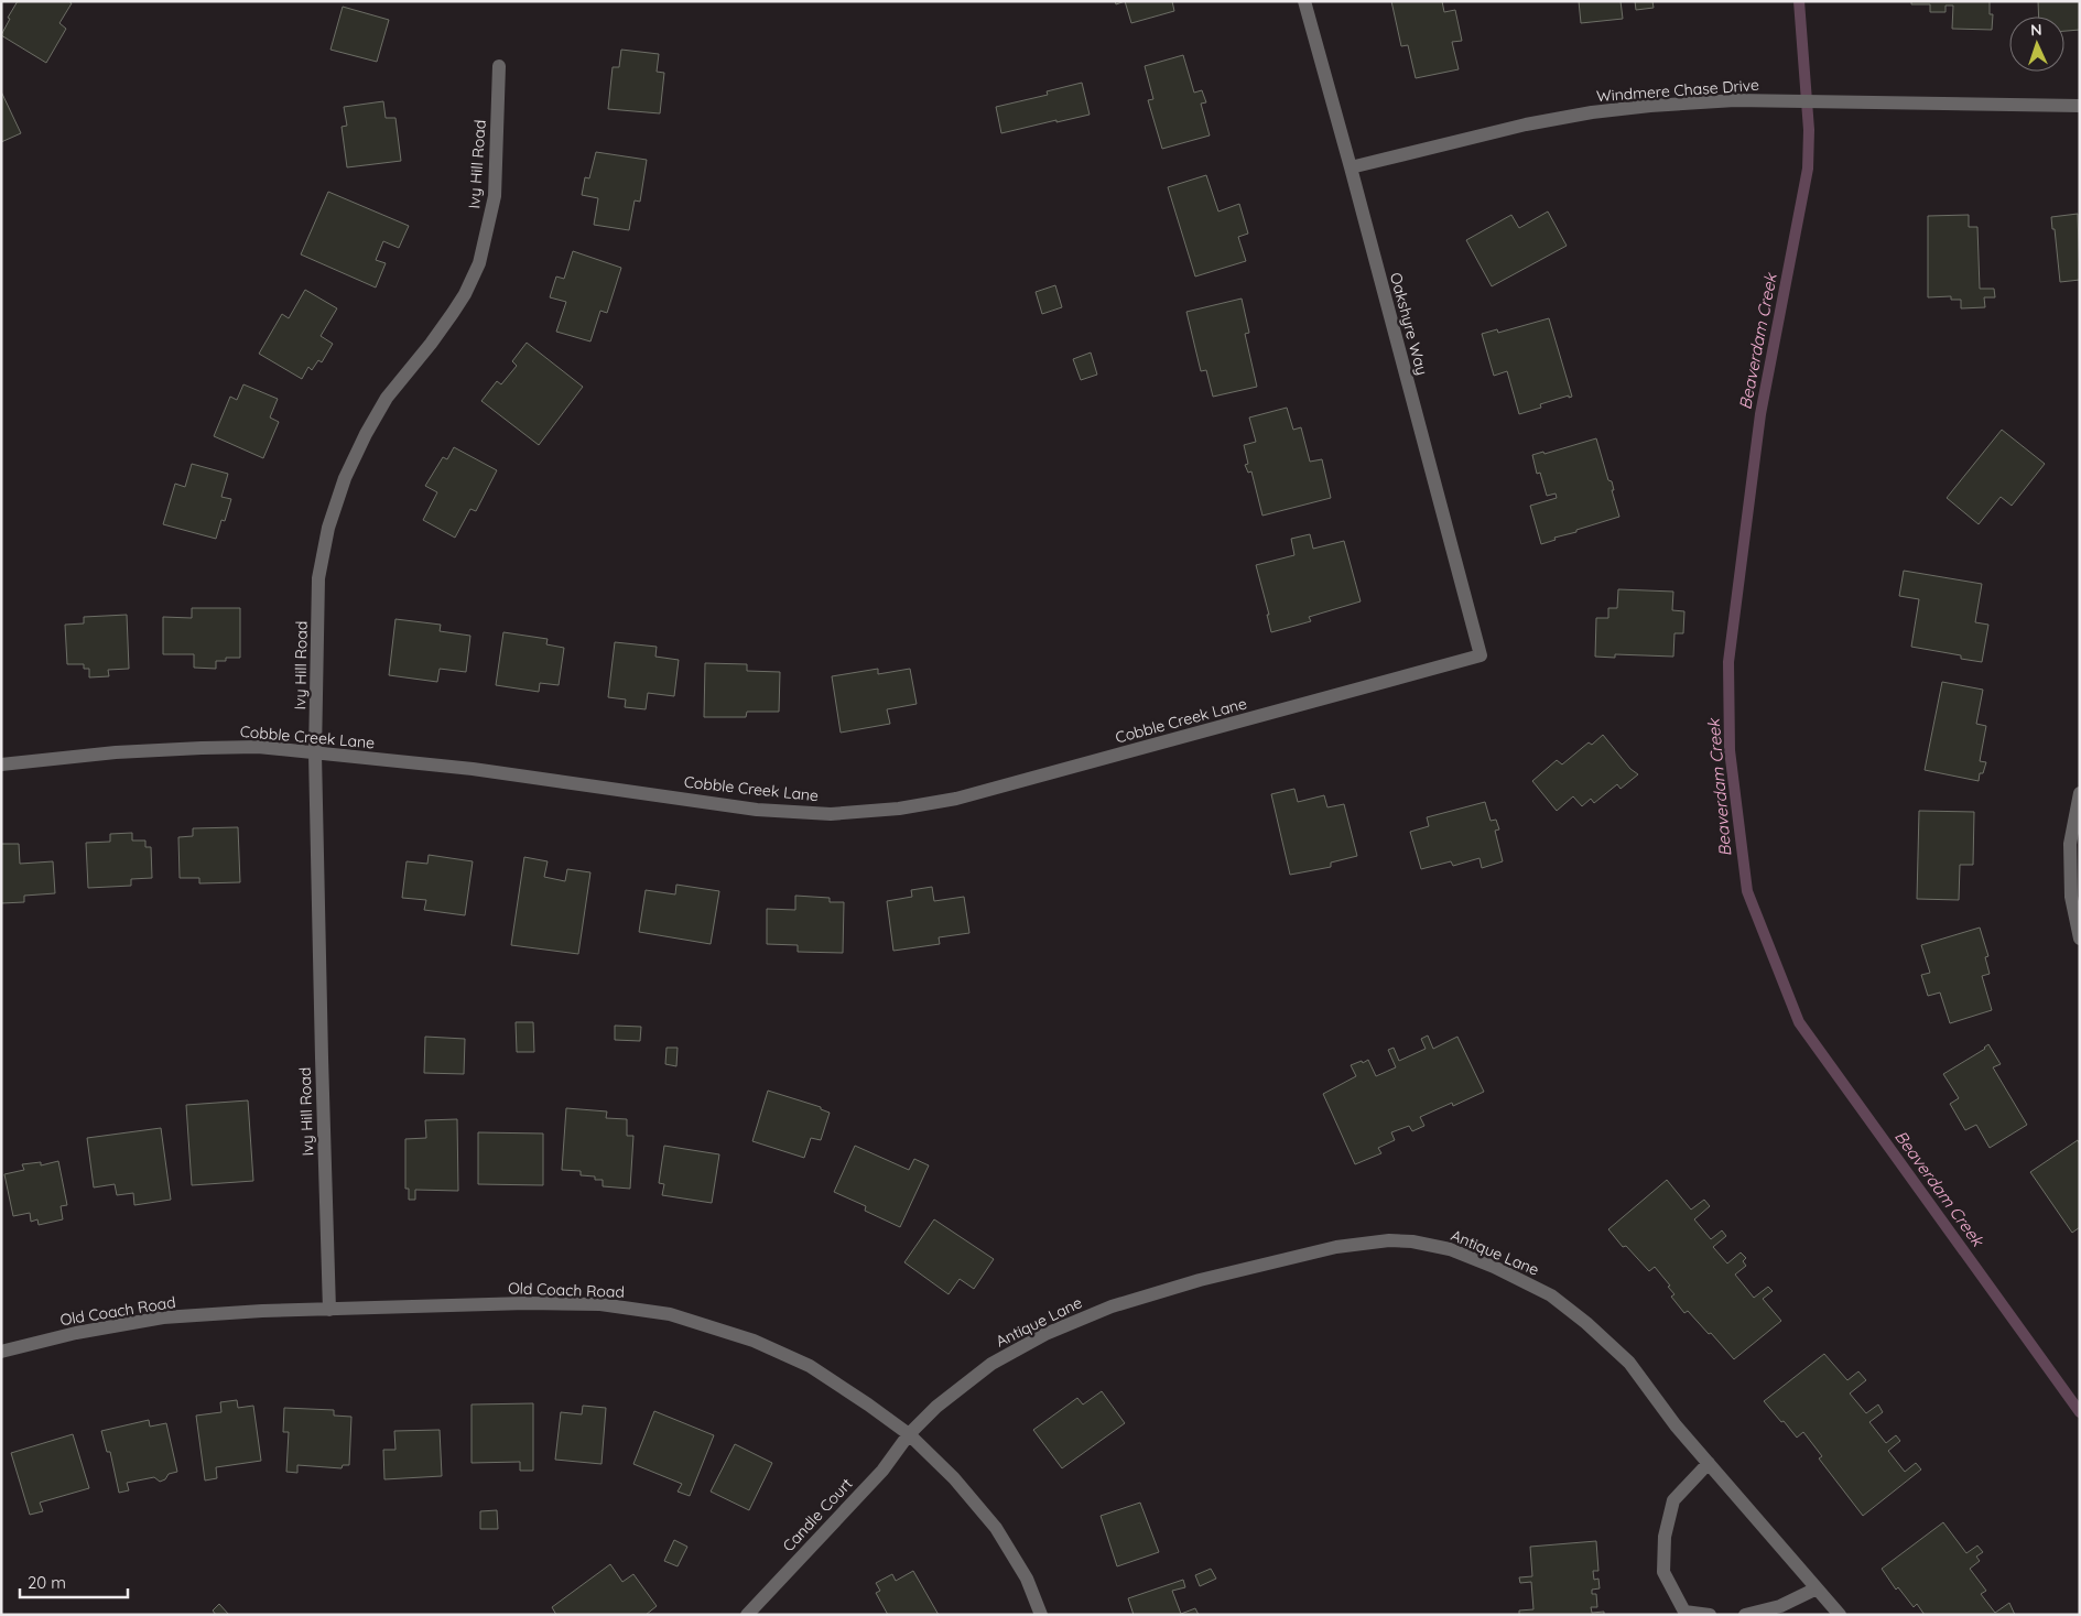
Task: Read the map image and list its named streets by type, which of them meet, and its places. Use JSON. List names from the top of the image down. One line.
{"streets":{"street":["Windmere Chase Drive","Ivy Hill Road","Oakshyre Way","Cobble Creek Lane","Antique Lane","Old Coach Road","Candle Court"]},"crossings":[["Windmere Chase Drive","Oakshyre Way"],["Ivy Hill Road","Cobble Creek Lane"],["Ivy Hill Road","Old Coach Road"],["Oakshyre Way","Cobble Creek Lane"],["Antique Lane","Old Coach Road"],["Antique Lane","Candle Court"],["Old Coach Road","Candle Court"]],"water":["Beaverdam Creek"],"scale_bar":"20 m","north":"top"}
